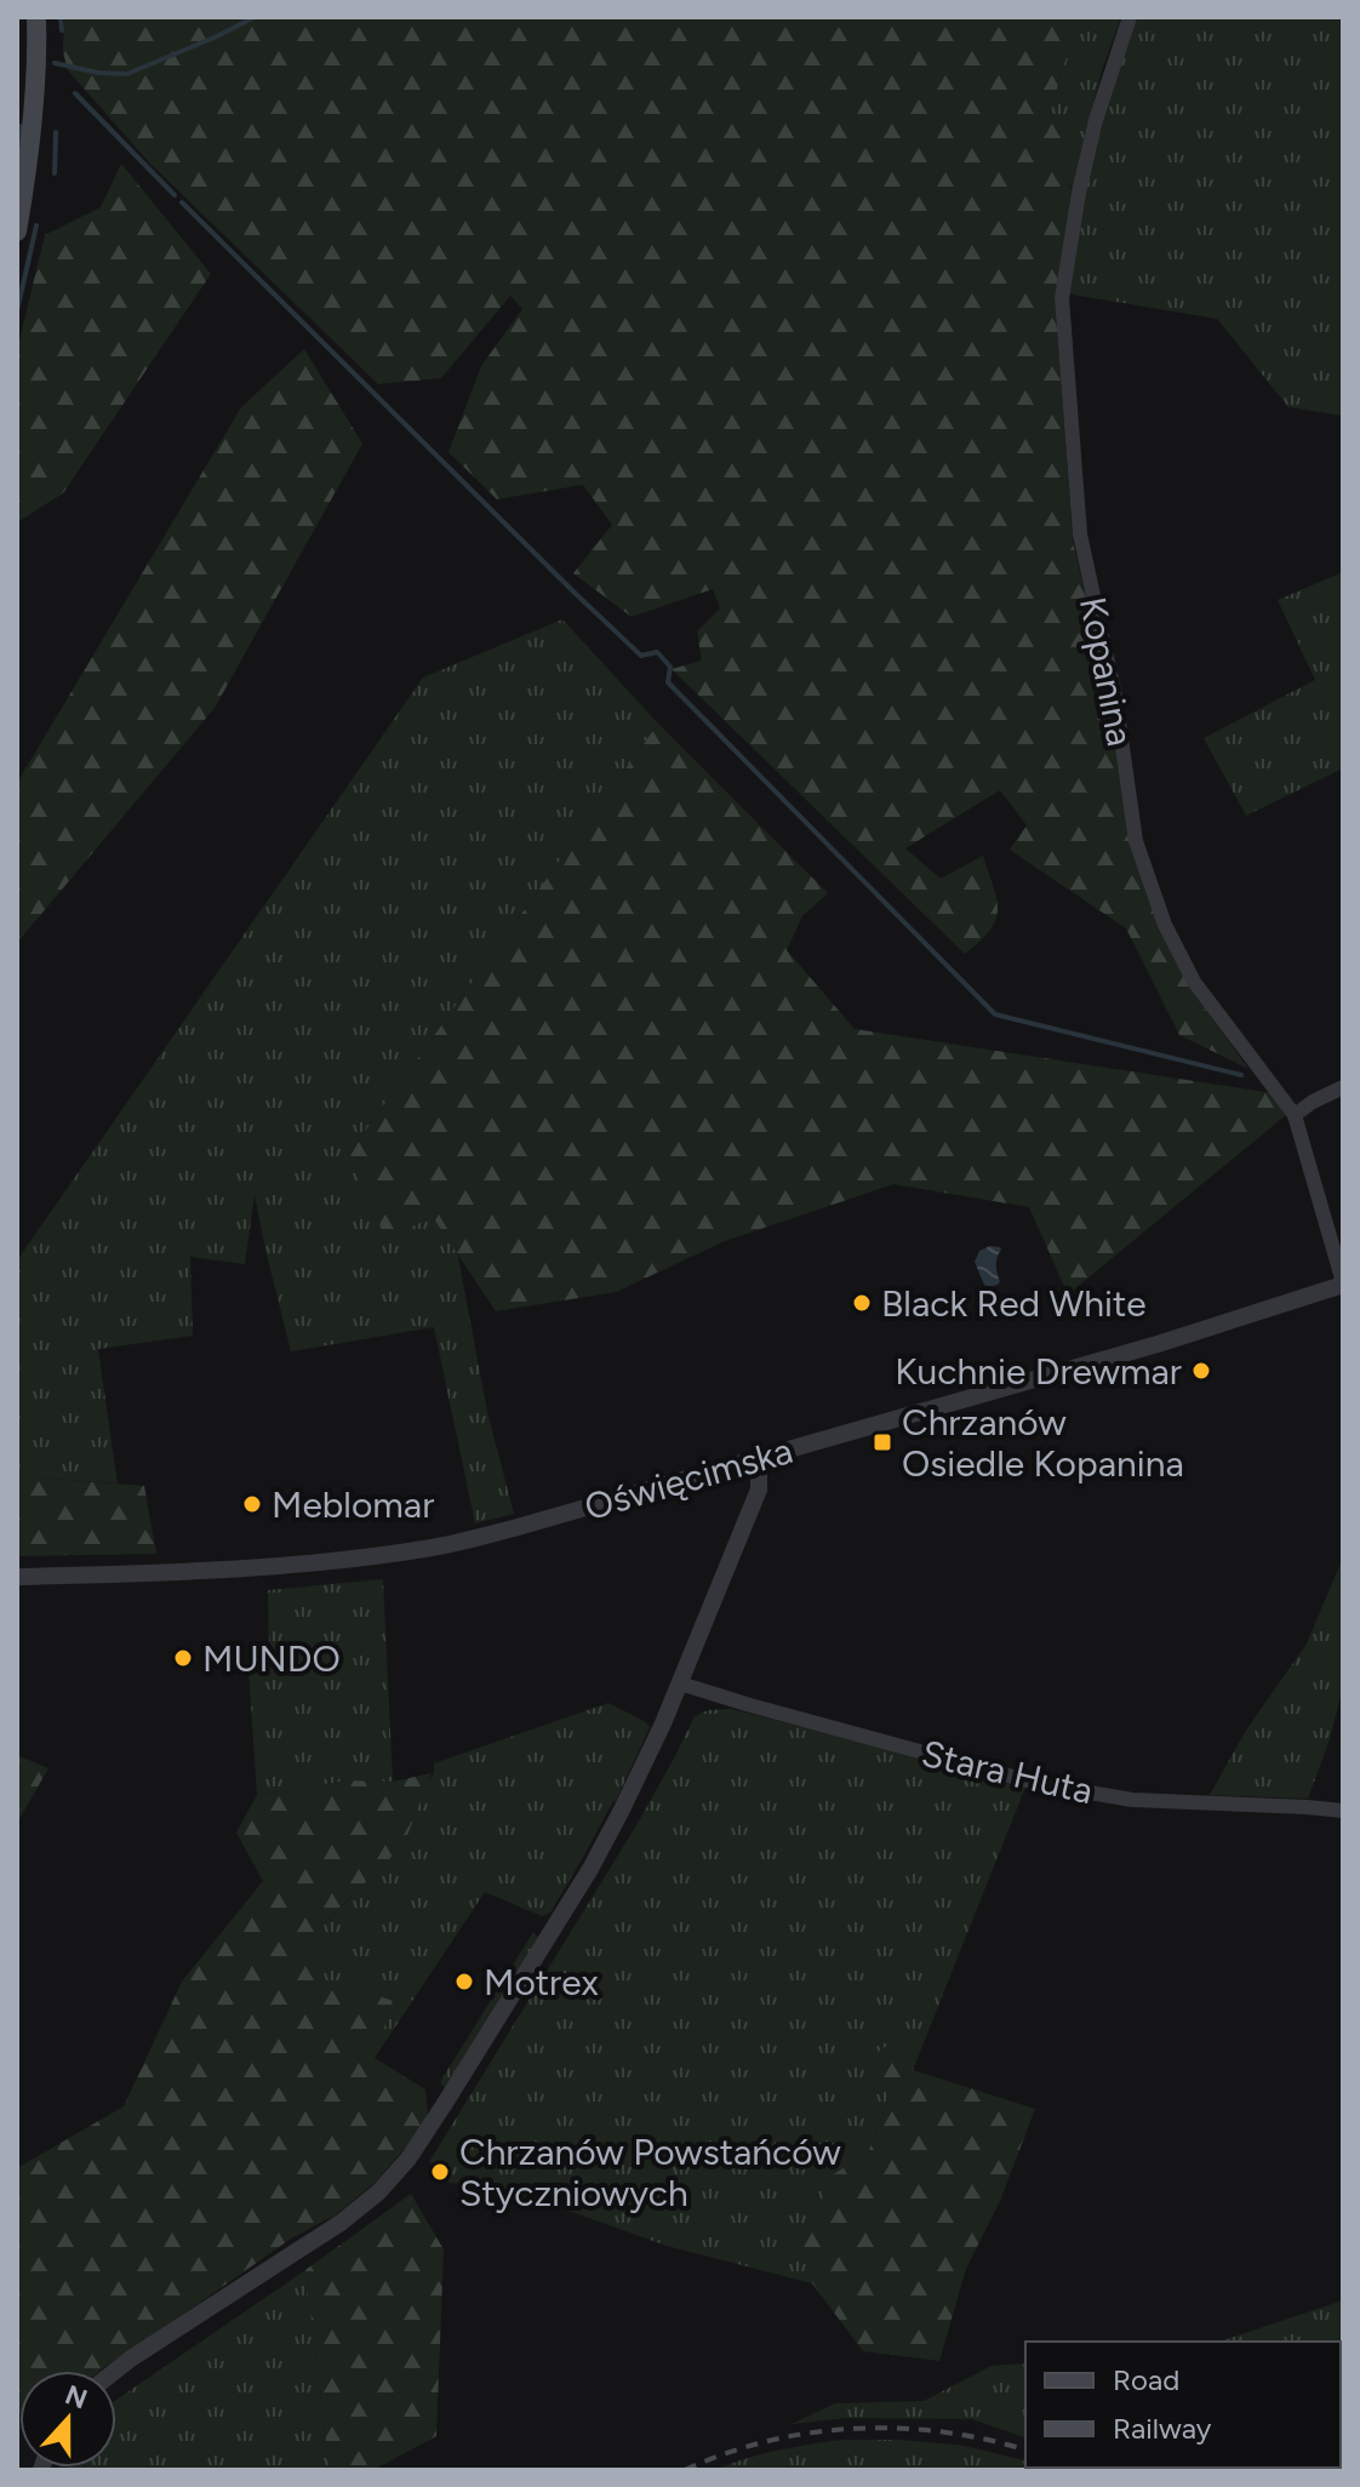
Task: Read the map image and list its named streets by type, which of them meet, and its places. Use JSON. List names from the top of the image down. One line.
{"streets":{"street":["Kopanina","Oświęcimska","Stara Huta"]},"crossings":[["Kopanina","Oświęcimska"]],"places":{"other":["Black Red White","Kuchnie Drewmar","Meblomar","MUNDO","Motrex","Chrzanów Powstańców Styczniowych"],"transit":["Chrzanów Osiedle Kopanina"]},"legend":["Road","Railway"],"north":"top"}
